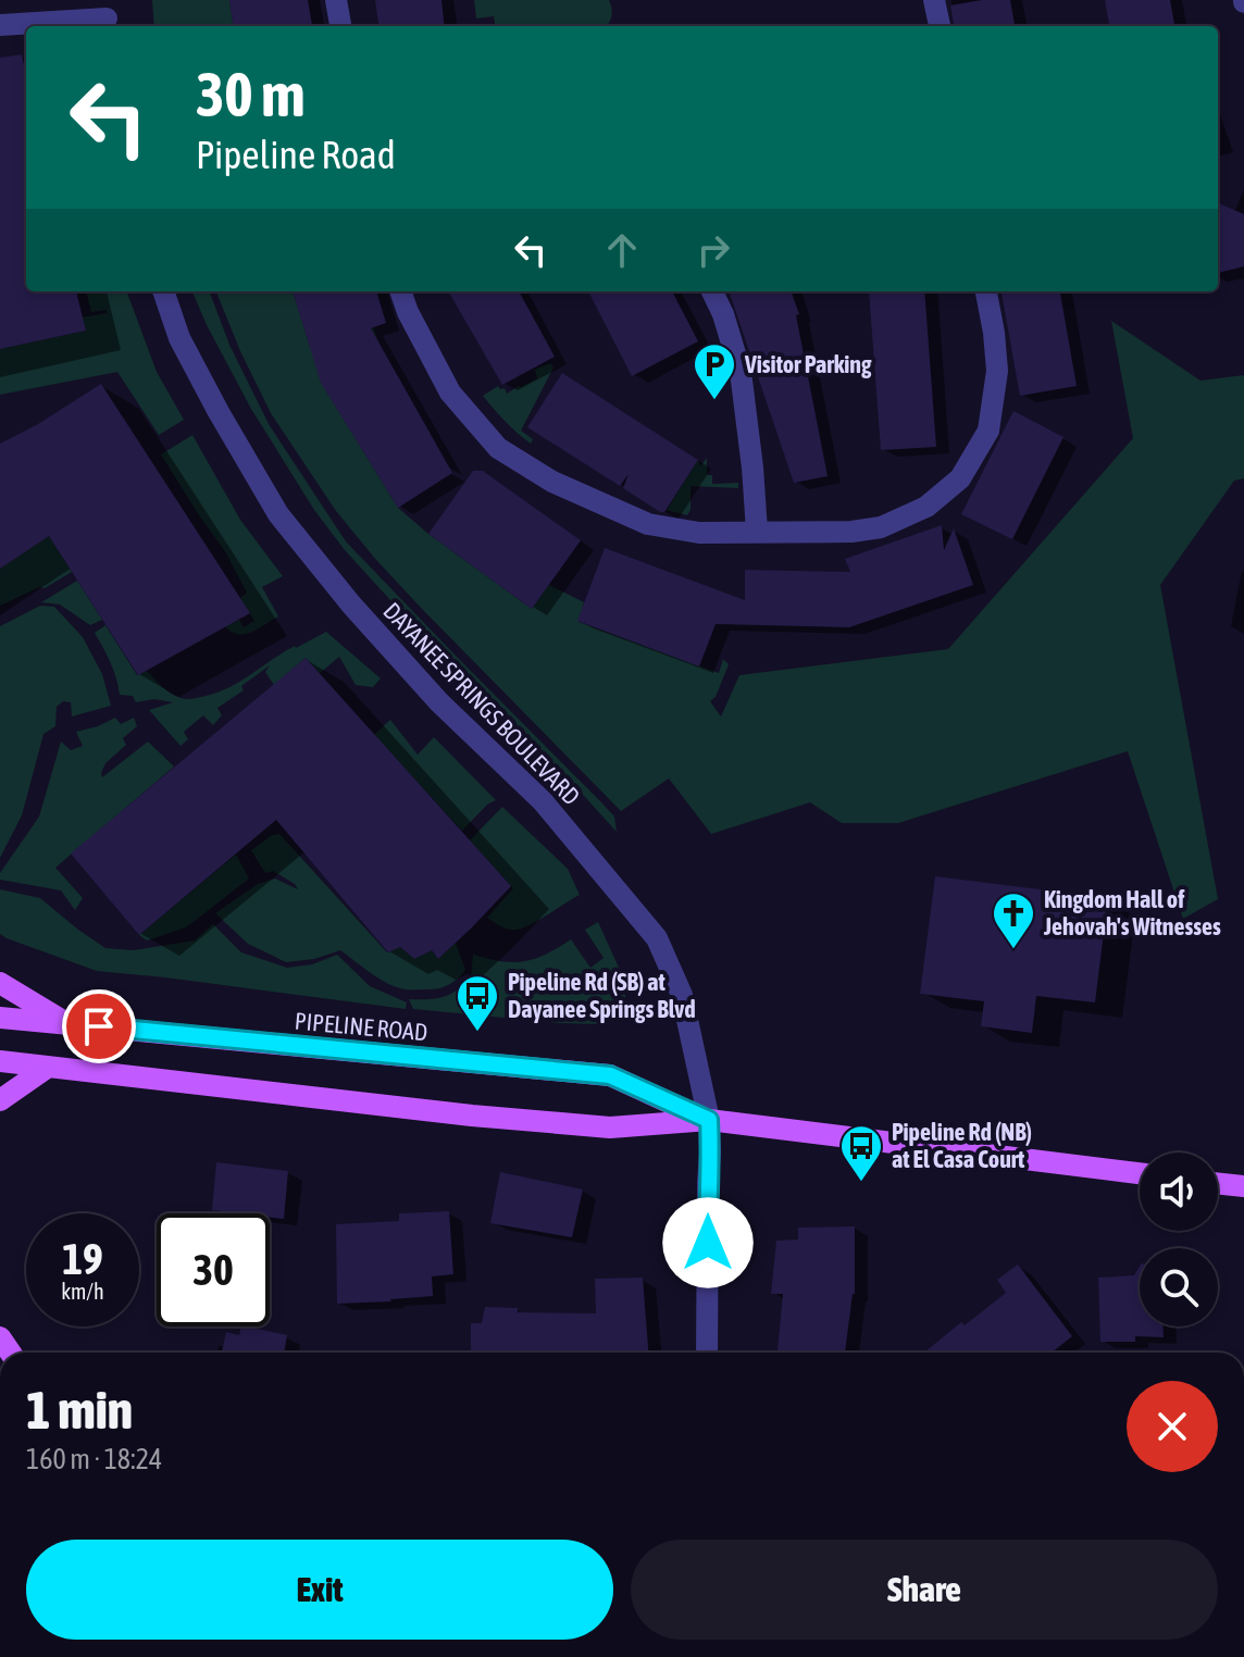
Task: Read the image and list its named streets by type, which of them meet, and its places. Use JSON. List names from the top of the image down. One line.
{"streets":{"main road":["PIPELINE ROAD"],"street":["DAYANEE SPRINGS BOULEVARD"]},"crossings":[["DAYANEE SPRINGS BOULEVARD","PIPELINE ROAD"]],"places":{"parking":["Visitor Parking"],"church":["Kingdom Hall of Jehovah's Witnesses"],"bus stop":["Pipeline Rd (SB) at Dayanee Springs Blvd","Pipeline Rd (NB) at El Casa Court"]},"page":{"turn":["30 m","Pipeline Road"],"speed":"19 km/h","limit":"30","heading":["1 min","160 m · 18:24"],"buttons":["Exit","Share"]}}
